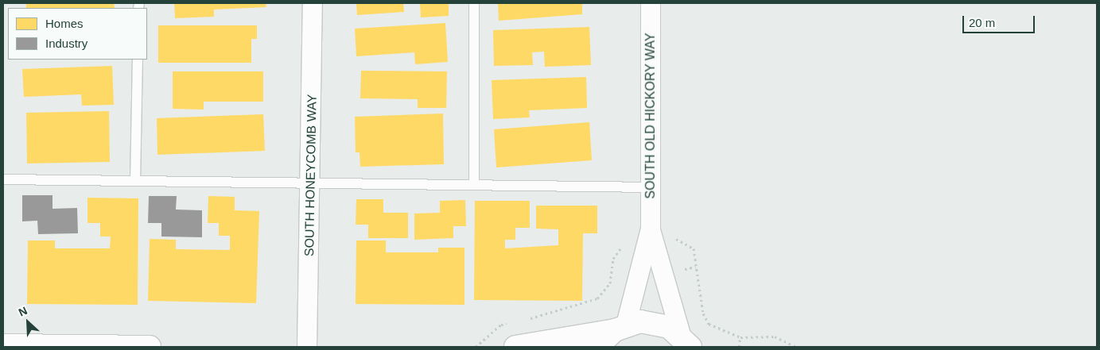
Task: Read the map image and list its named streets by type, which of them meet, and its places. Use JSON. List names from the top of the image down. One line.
{"streets":{"street":["SOUTH OLD HICKORY WAY","SOUTH HONEYCOMB WAY"]},"legend":["Homes","Industry"],"scale_bar":"20 m","north":"top left"}
